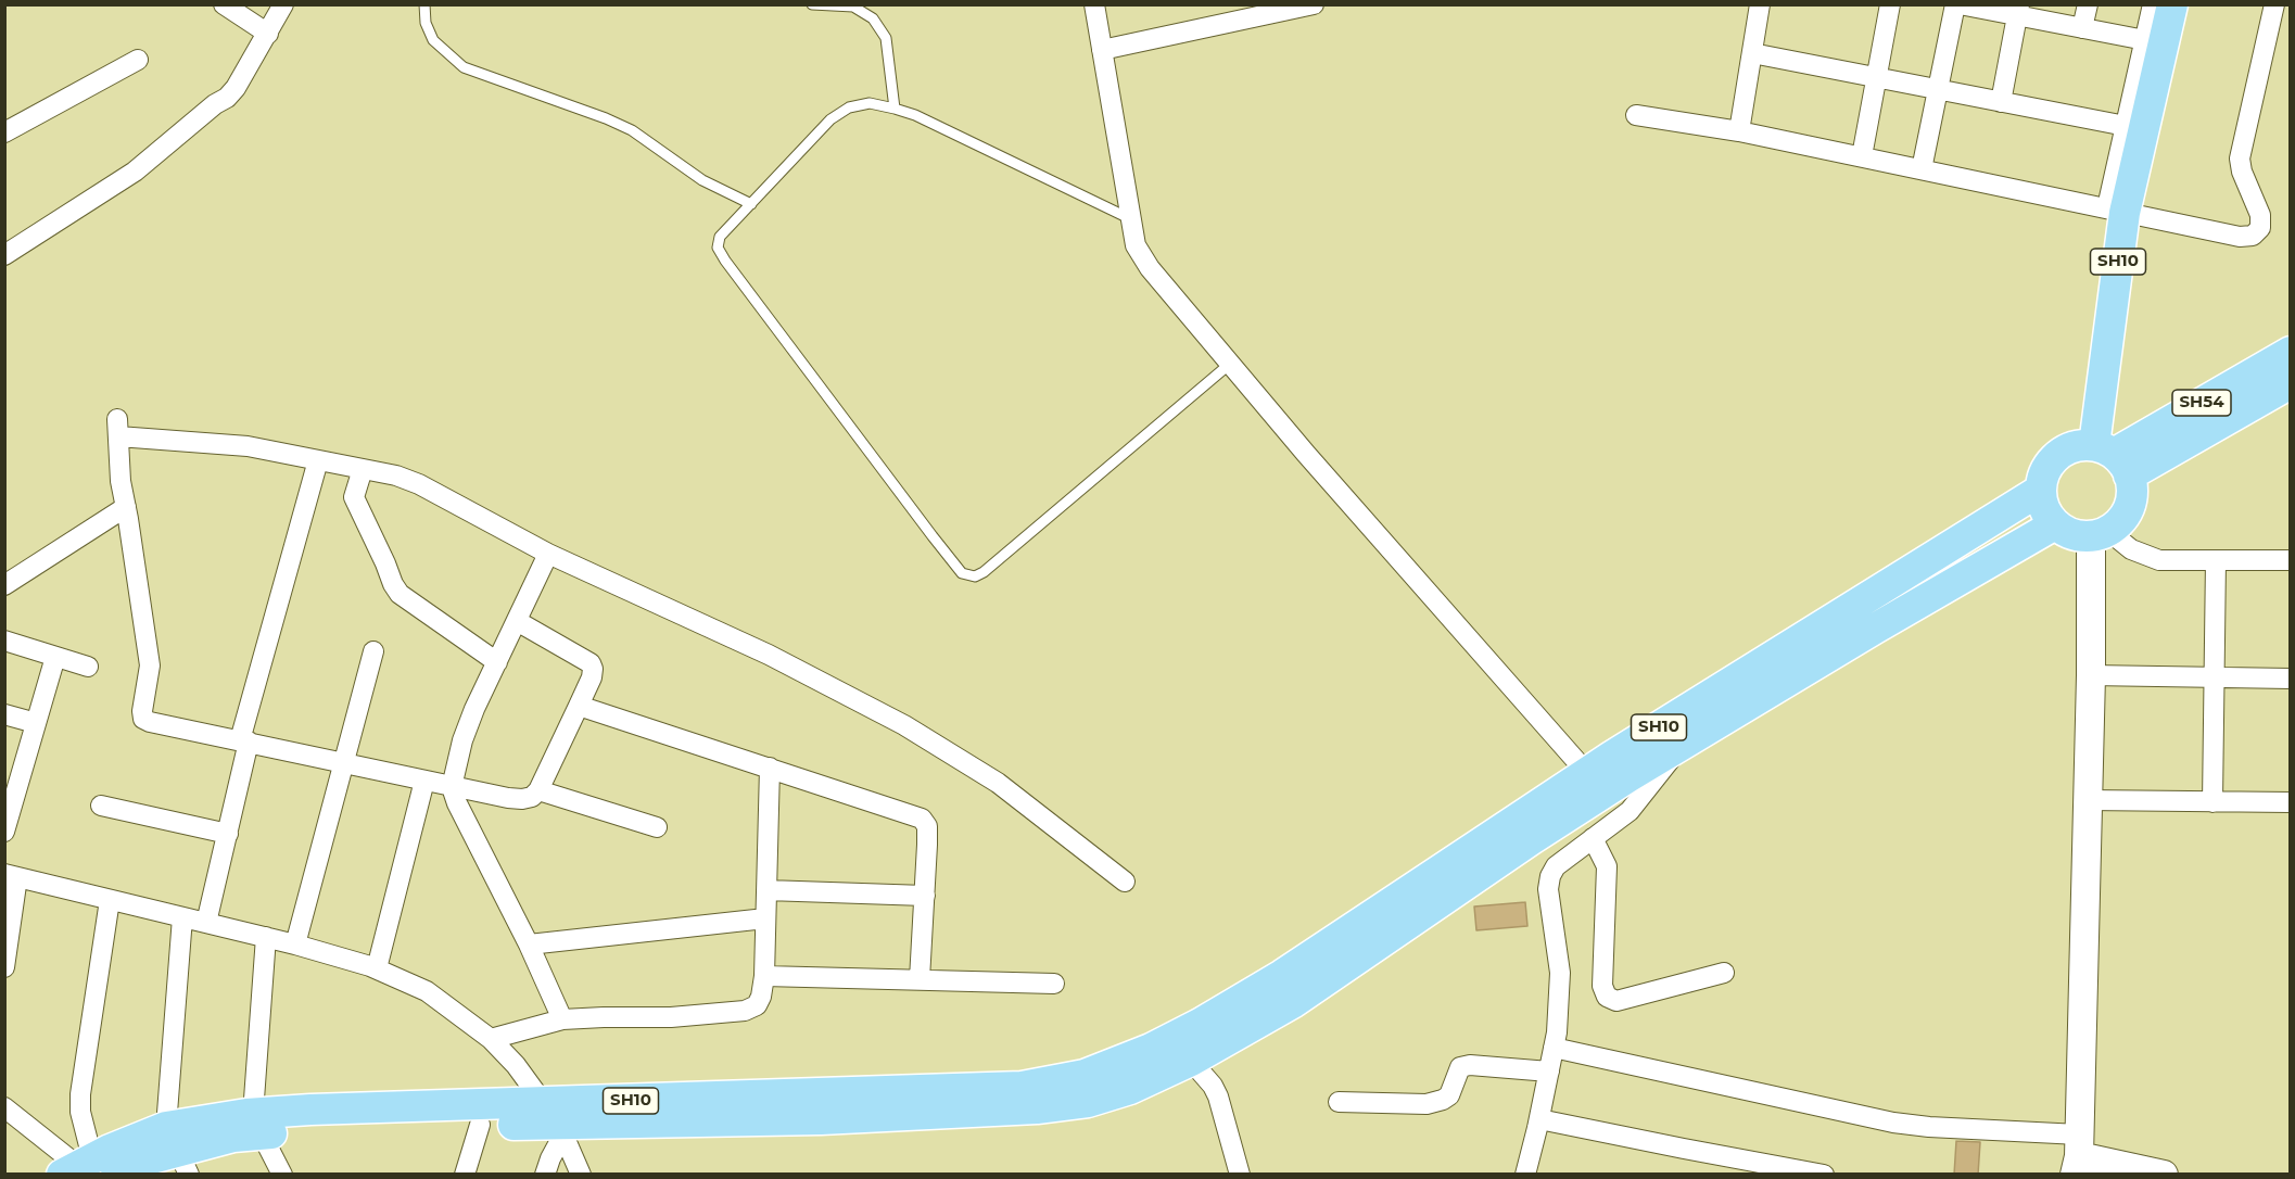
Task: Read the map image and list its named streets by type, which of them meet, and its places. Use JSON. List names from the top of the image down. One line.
{"streets":{"main road":["SH10","SH54"]},"crossings":[["SH10","SH54"]]}
